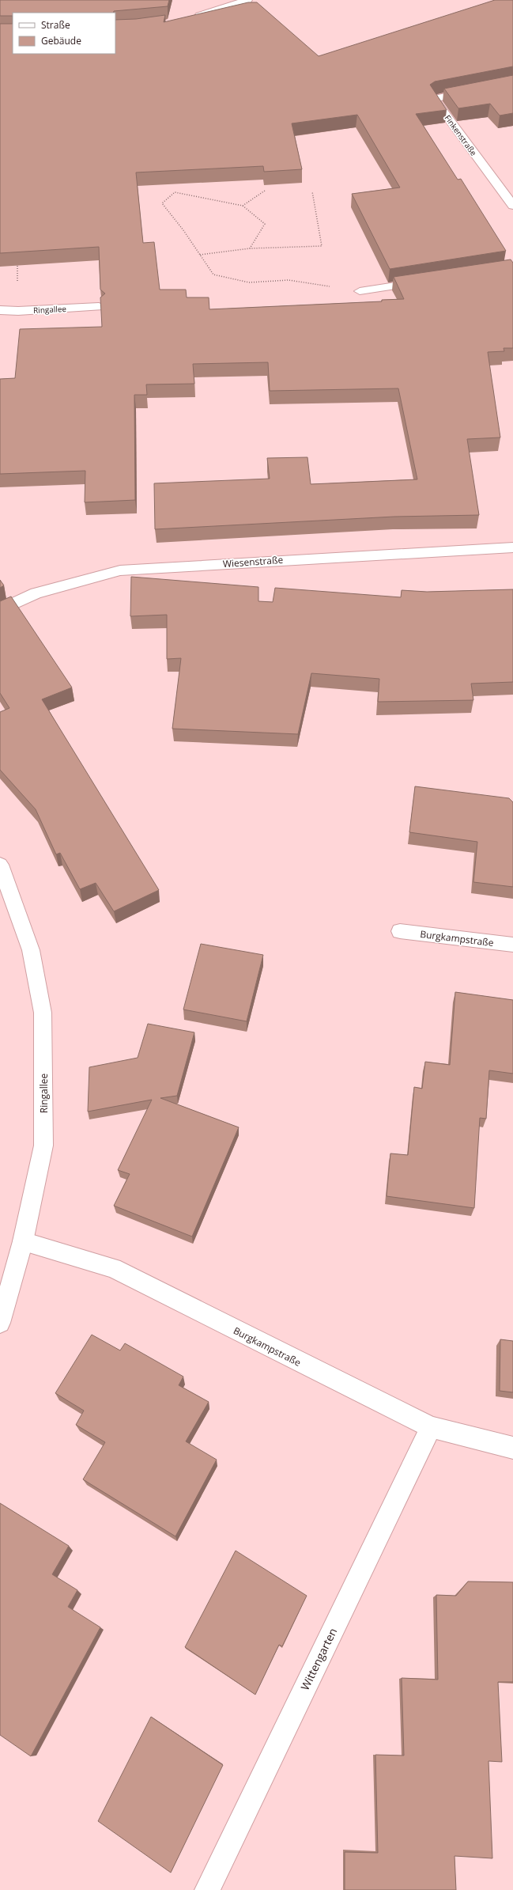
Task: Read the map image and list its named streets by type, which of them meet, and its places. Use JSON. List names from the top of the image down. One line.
{"streets":{"street":["Finkenstraße","Ringallee","Wiesenstraße","Burgkampstraße","Wittengarten"]},"crossings":[["Ringallee","Burgkampstraße"],["Burgkampstraße","Wittengarten"]],"legend":["Straße","Gebäude"]}
